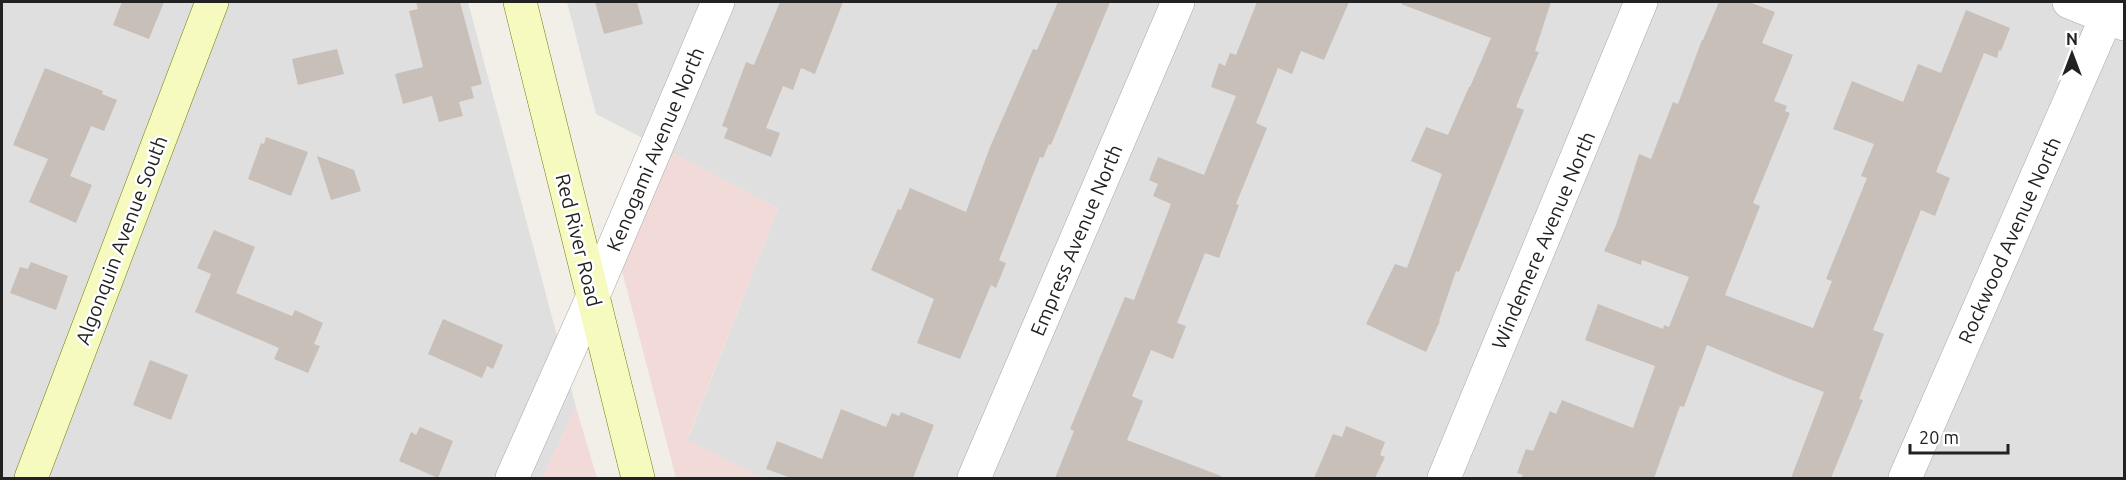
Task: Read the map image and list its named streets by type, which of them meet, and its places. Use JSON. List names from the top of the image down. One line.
{"streets":{"main road":["Algonquin Avenue South","Red River Road"],"street":["Kenogami Avenue North","Empress Avenue North","Windemere Avenue North","Rockwood Avenue North"]},"crossings":[["Kenogami Avenue North","Red River Road"]],"scale_bar":"20 m","north":"top"}
